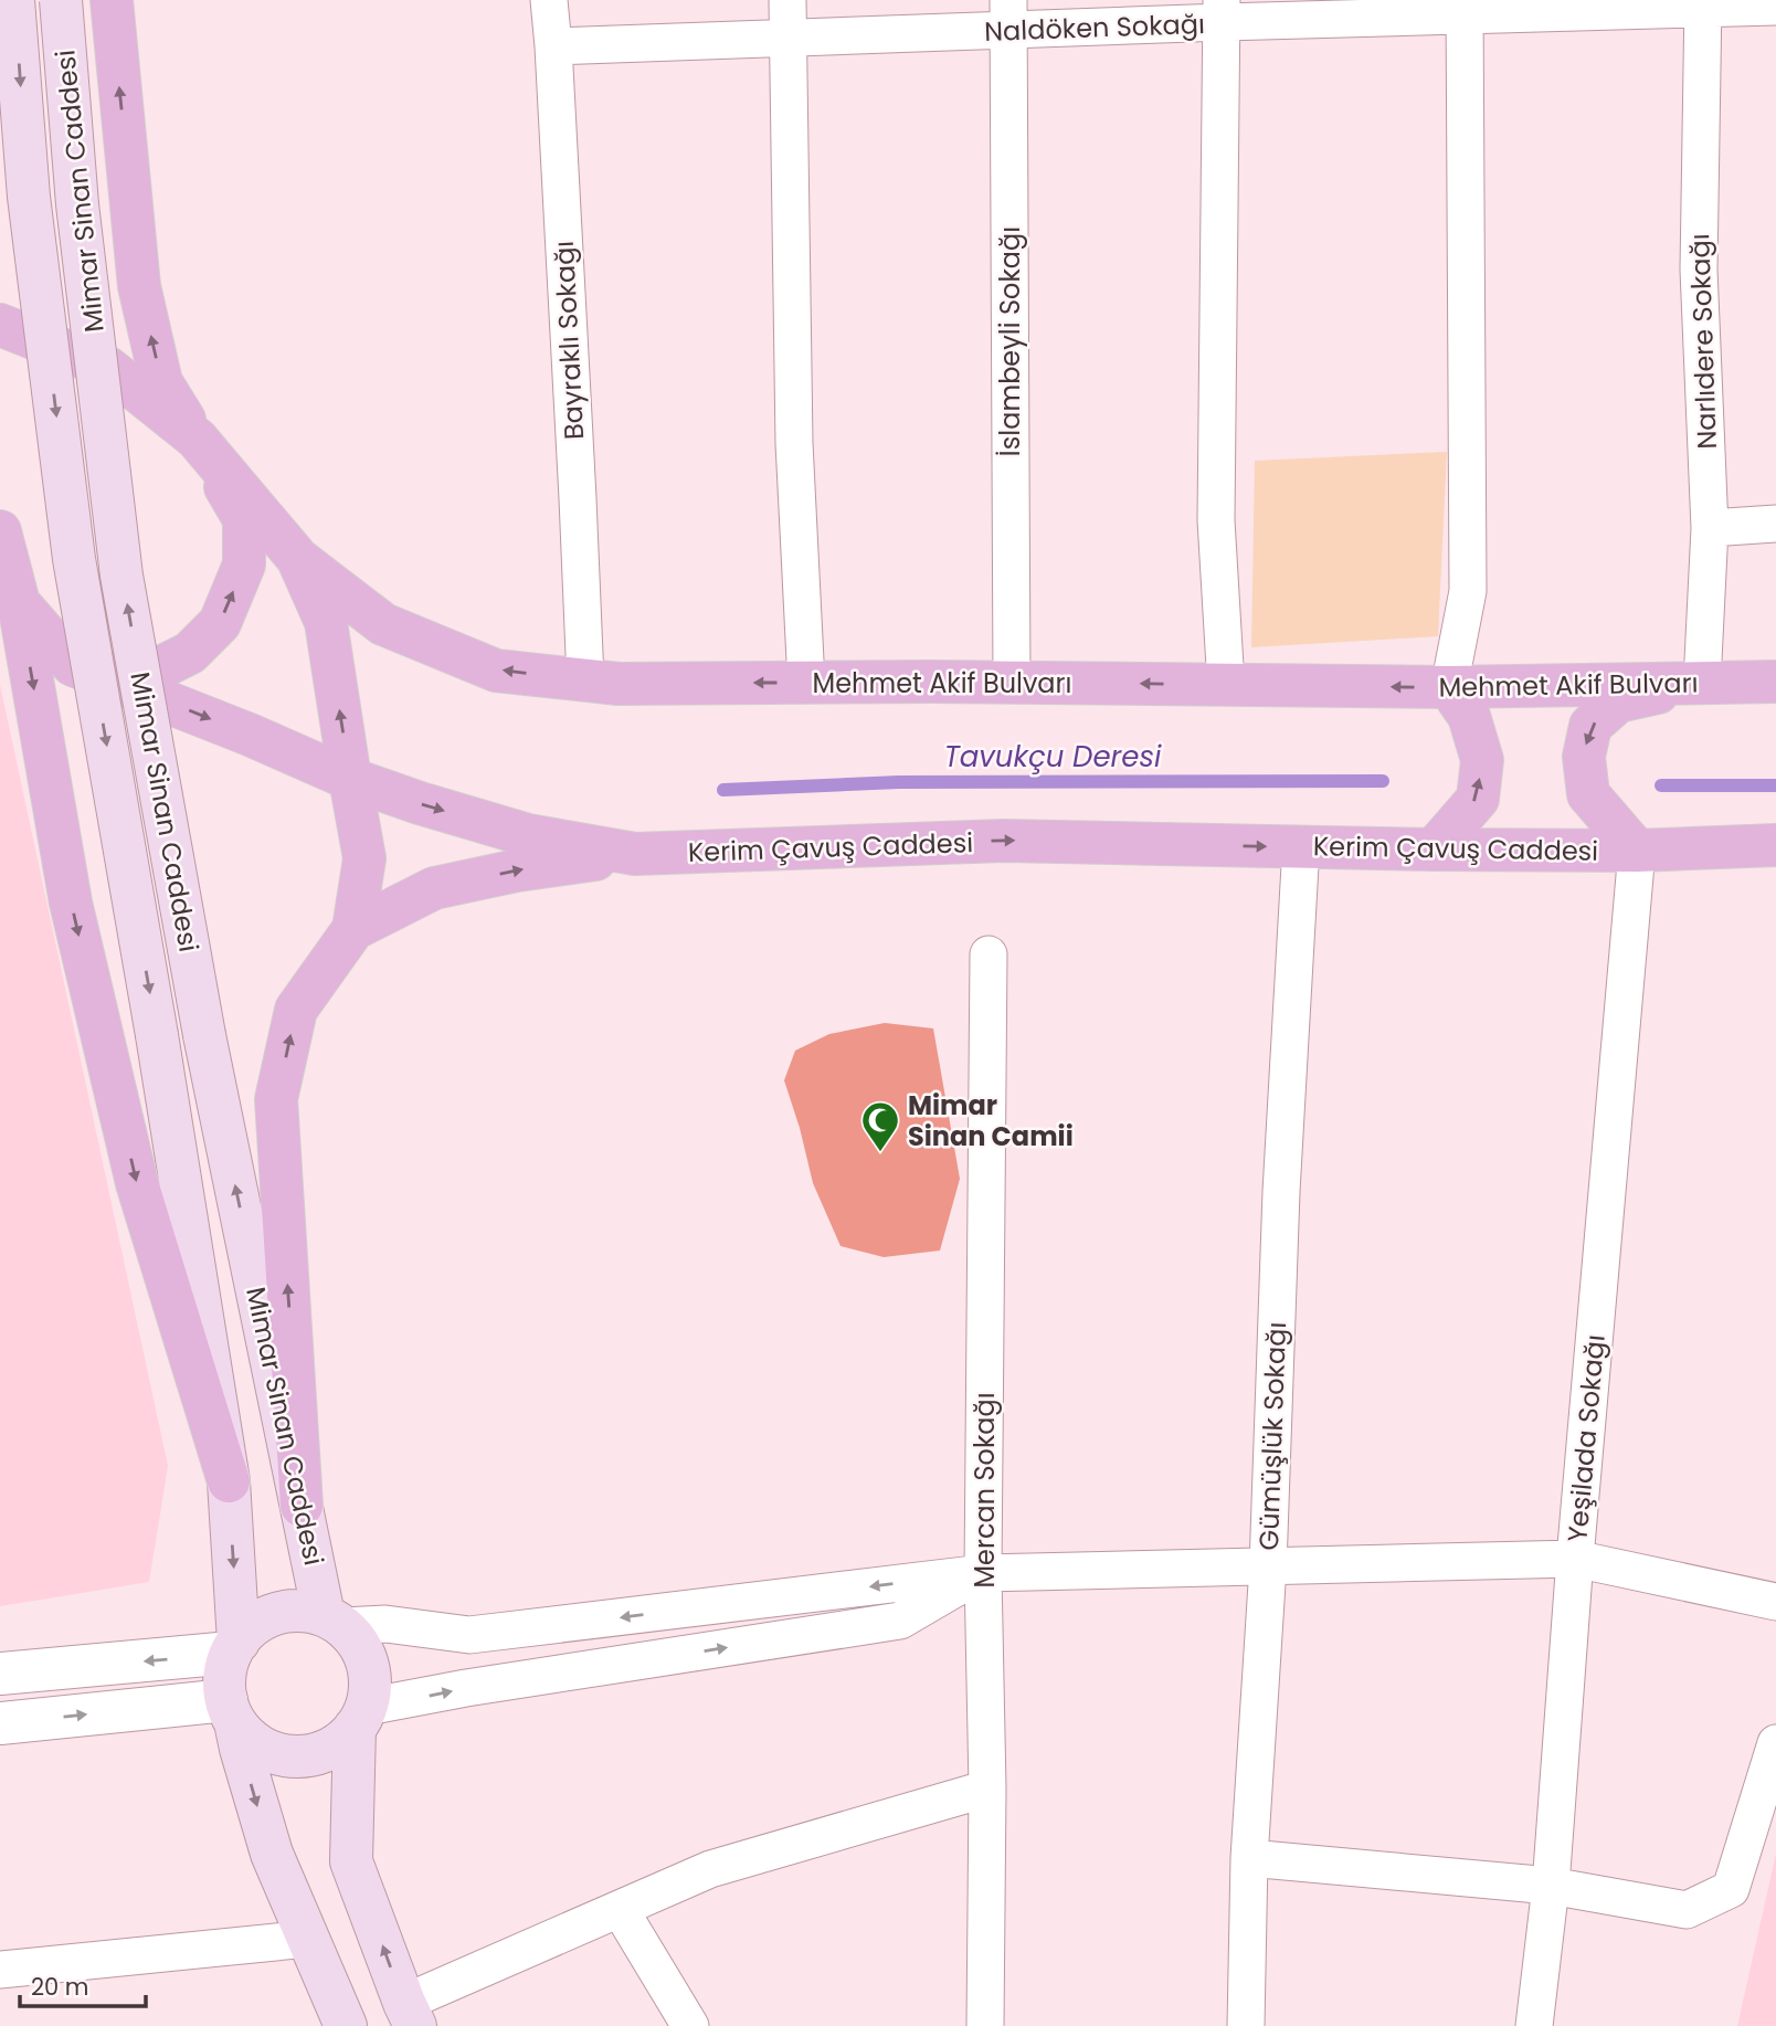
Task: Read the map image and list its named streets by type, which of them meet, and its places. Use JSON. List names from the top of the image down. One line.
{"streets":{"main road":["Mimar Sinan Caddesi","Mehmet Akif Bulvarı","Kerim Çavuş Caddesi"],"street":["Naldöken Sokağı","Bayraklı Sokağı","İslambeyli Sokağı","Narlıdere Sokağı","Gümüşlük Sokağı","Yeşilada Sokağı","Mercan Sokağı"]},"crossings":[["Naldöken Sokağı","Bayraklı Sokağı"],["Naldöken Sokağı","İslambeyli Sokağı"],["Naldöken Sokağı","Narlıdere Sokağı"],["Bayraklı Sokağı","Mehmet Akif Bulvarı"],["İslambeyli Sokağı","Mehmet Akif Bulvarı"],["Narlıdere Sokağı","Mehmet Akif Bulvarı"],["Kerim Çavuş Caddesi","Gümüşlük Sokağı"],["Kerim Çavuş Caddesi","Yeşilada Sokağı"]],"one_way":["Kerim Çavuş Caddesi"],"water":["Tavukçu Deresi"],"places":{"mosque":["Mimar Sinan Camii"]},"scale_bar":"20 m"}
